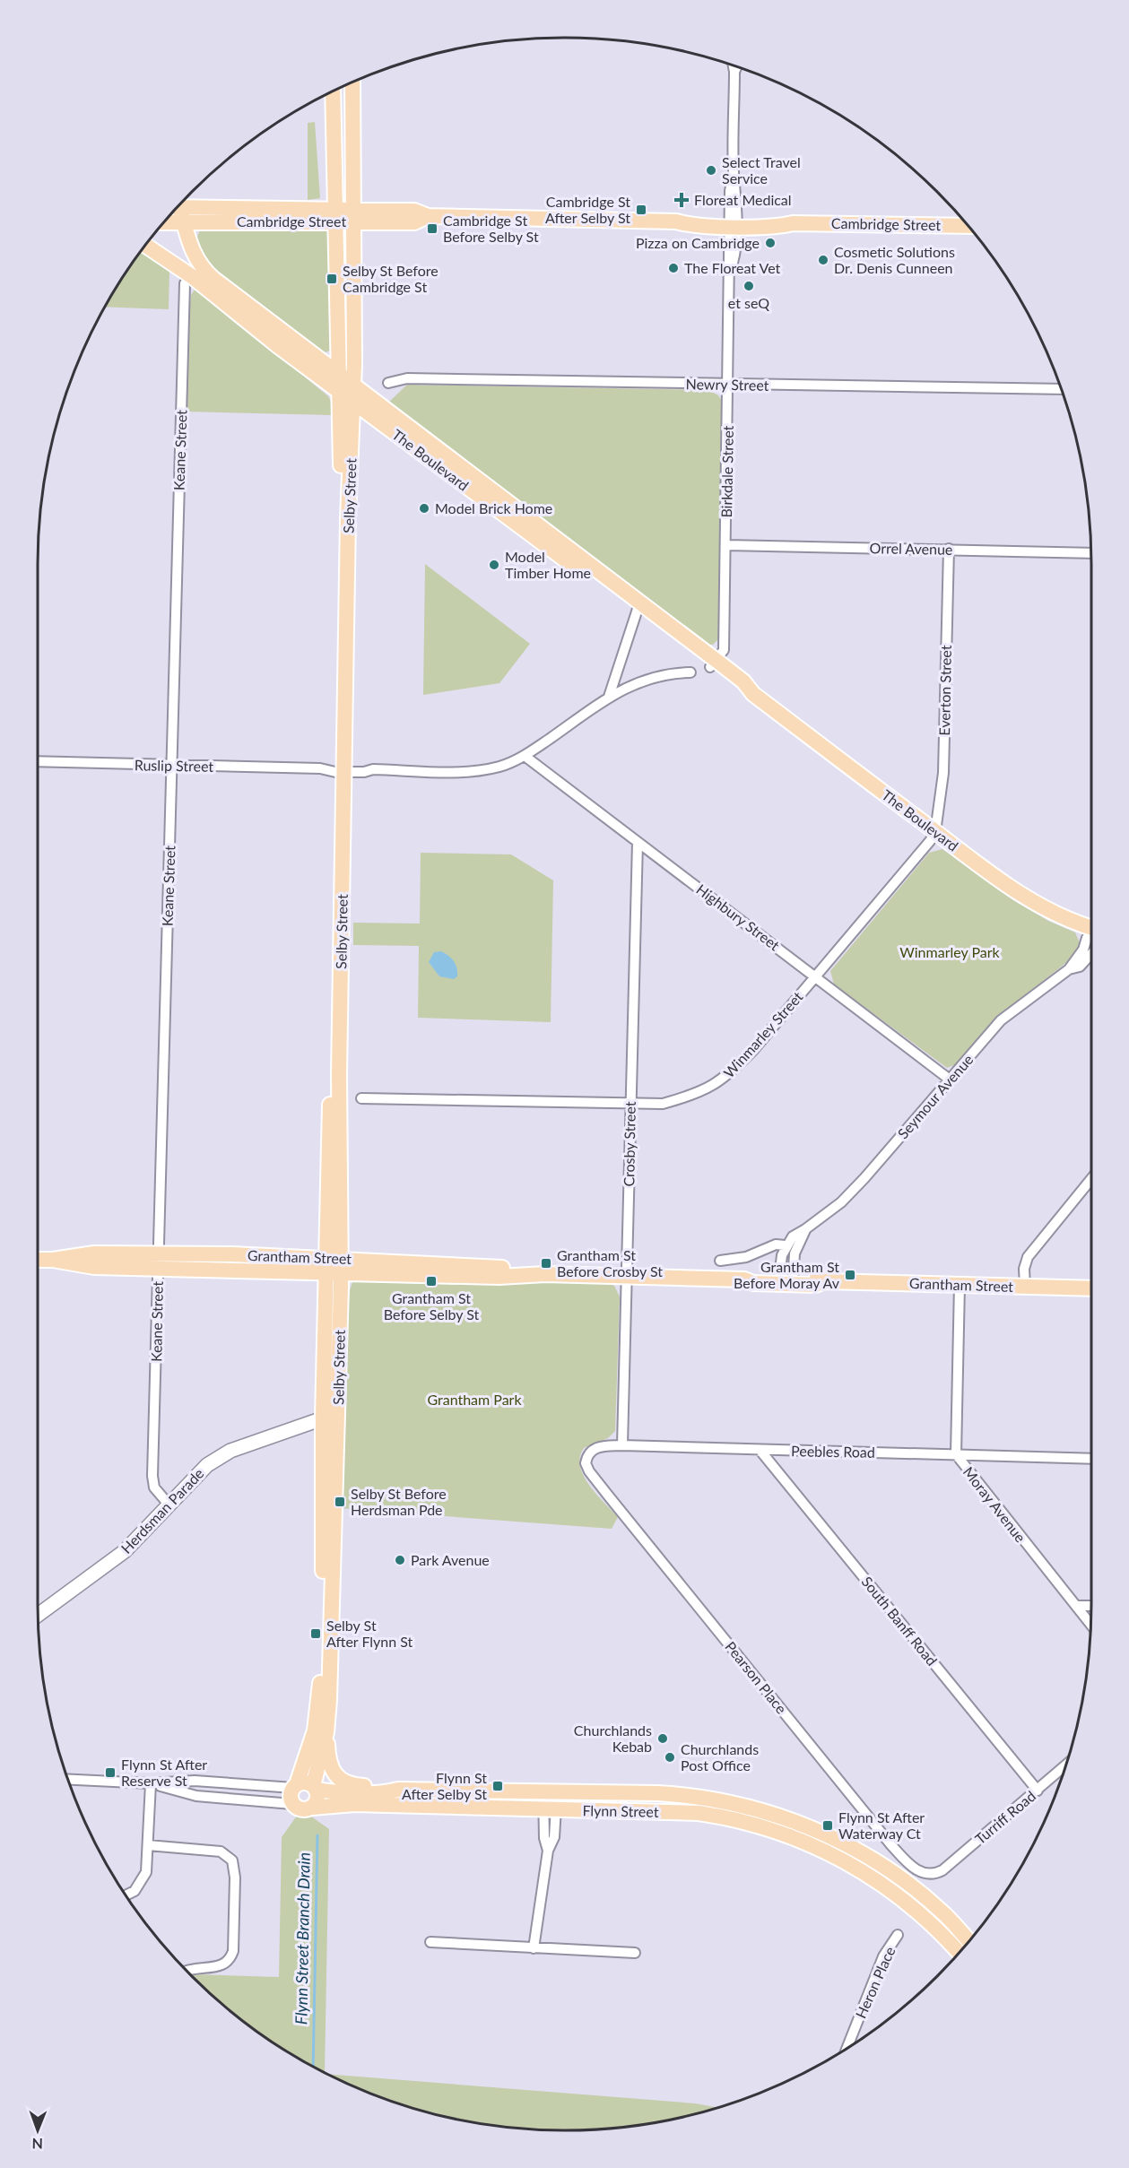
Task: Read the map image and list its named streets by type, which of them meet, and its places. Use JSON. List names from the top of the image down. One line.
{"streets":{"main road":["Cambridge Street","The Boulevard","Selby Street","Grantham Street","Herdsman Parade","Flynn Street"],"street":["Newry Street","Keane Street","Birkdale Street","Orrel Avenue","Everton Street","Ruslip Street","Highbury Street","Winmarley Street","Seymour Avenue","Crosby Street","Peebles Road","Moray Avenue","South Banff Road","Pearson Place","Turriff Road","Heron Place"]},"crossings":[["Cambridge Street","The Boulevard"],["Cambridge Street","Birkdale Street"],["Cambridge Street","Selby Street"],["Newry Street","Birkdale Street"],["Keane Street","The Boulevard"],["Keane Street","Ruslip Street"],["Keane Street","Grantham Street"],["Keane Street","Herdsman Parade"],["The Boulevard","Birkdale Street"],["The Boulevard","Selby Street"],["The Boulevard","Everton Street"],["The Boulevard","Winmarley Street"],["Birkdale Street","Orrel Avenue"],["Selby Street","Ruslip Street"],["Selby Street","Grantham Street"],["Selby Street","Herdsman Parade"],["Selby Street","Flynn Street"],["Orrel Avenue","Everton Street"],["Everton Street","Winmarley Street"],["Ruslip Street","Highbury Street"],["Highbury Street","Winmarley Street"],["Highbury Street","Seymour Avenue"],["Highbury Street","Crosby Street"],["Winmarley Street","Crosby Street"],["Seymour Avenue","Grantham Street"],["Crosby Street","Grantham Street"],["Crosby Street","Peebles Road"],["Grantham Street","Moray Avenue"],["Peebles Road","Moray Avenue"],["Peebles Road","South Banff Road"],["Peebles Road","Pearson Place"],["South Banff Road","Turriff Road"],["Pearson Place","Turriff Road"]],"water":["Flynn Street Branch Drain"],"parks":["Winmarley Park","Grantham Park"],"places":{"other":["Select Travel Service","Pizza on Cambridge","Cosmetic Solutions Dr. Denis Cunneen","The Floreat Vet","et seQ","Model Brick Home","Model Timber Home","Park Avenue","Churchlands Kebab","Churchlands Post Office"],"health":["Floreat Medical"],"transit":["Cambridge St After Selby St","Cambridge St Before Selby St","Selby St Before Cambridge St","Grantham St Before Crosby St","Grantham St Before Moray Av","Grantham St Before Selby St","Selby St Before Herdsman Pde","Selby St After Flynn St","Flynn St After Reserve St","Flynn St After Selby St","Flynn St After Waterway Ct"]},"north":"bottom"}
